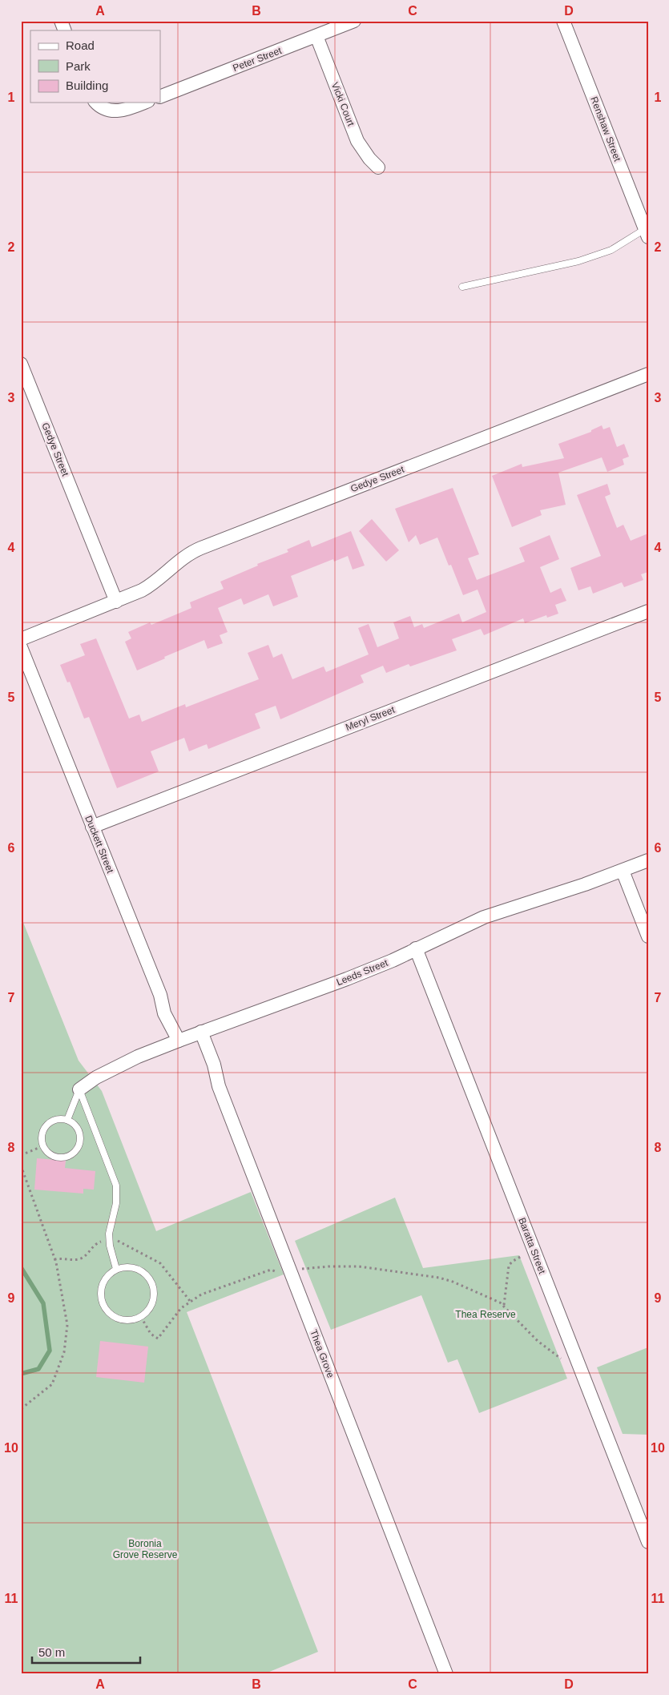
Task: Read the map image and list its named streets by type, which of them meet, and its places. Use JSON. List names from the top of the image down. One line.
{"streets":{"street":["Peter Street","Vicki Court","Renshaw Street","Gedye Street","Meryl Street","Duckett Street","Leeds Street","Baratta Street","Thea Grove"]},"crossings":[["Peter Street","Vicki Court"],["Meryl Street","Duckett Street"],["Duckett Street","Leeds Street"],["Leeds Street","Baratta Street"],["Leeds Street","Thea Grove"]],"parks":["Thea Reserve","Boronia Grove Reserve"],"legend":["Road","Park","Building"],"scale_bar":"50 m","grid":{"columns":["A","B","C","D"],"rows":["1","2","3","4","5","6","7","8","9","10","11"]}}
